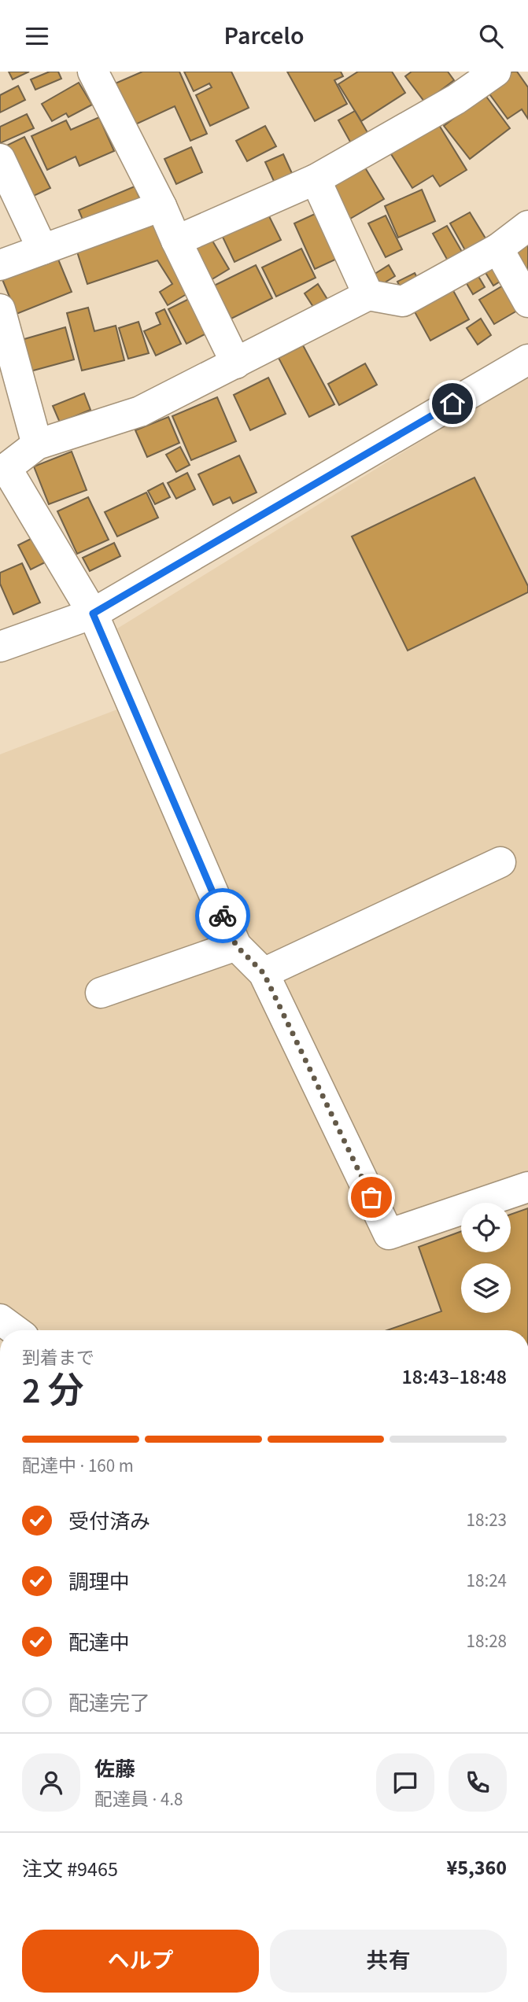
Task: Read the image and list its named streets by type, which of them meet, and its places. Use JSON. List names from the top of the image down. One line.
{"page":{"header":"Parcelo","heading":["2 分","到着まで","18:43–18:48"],"panel":["佐藤","配達員 · 4.8","注文 #9465","¥5,360"],"bar":"配達中 · 160 m","list":[["受付済み","18:23"],["調理中","18:24"],["配達中","18:28"],"配達完了"],"buttons":["ヘルプ","共有"]}}
